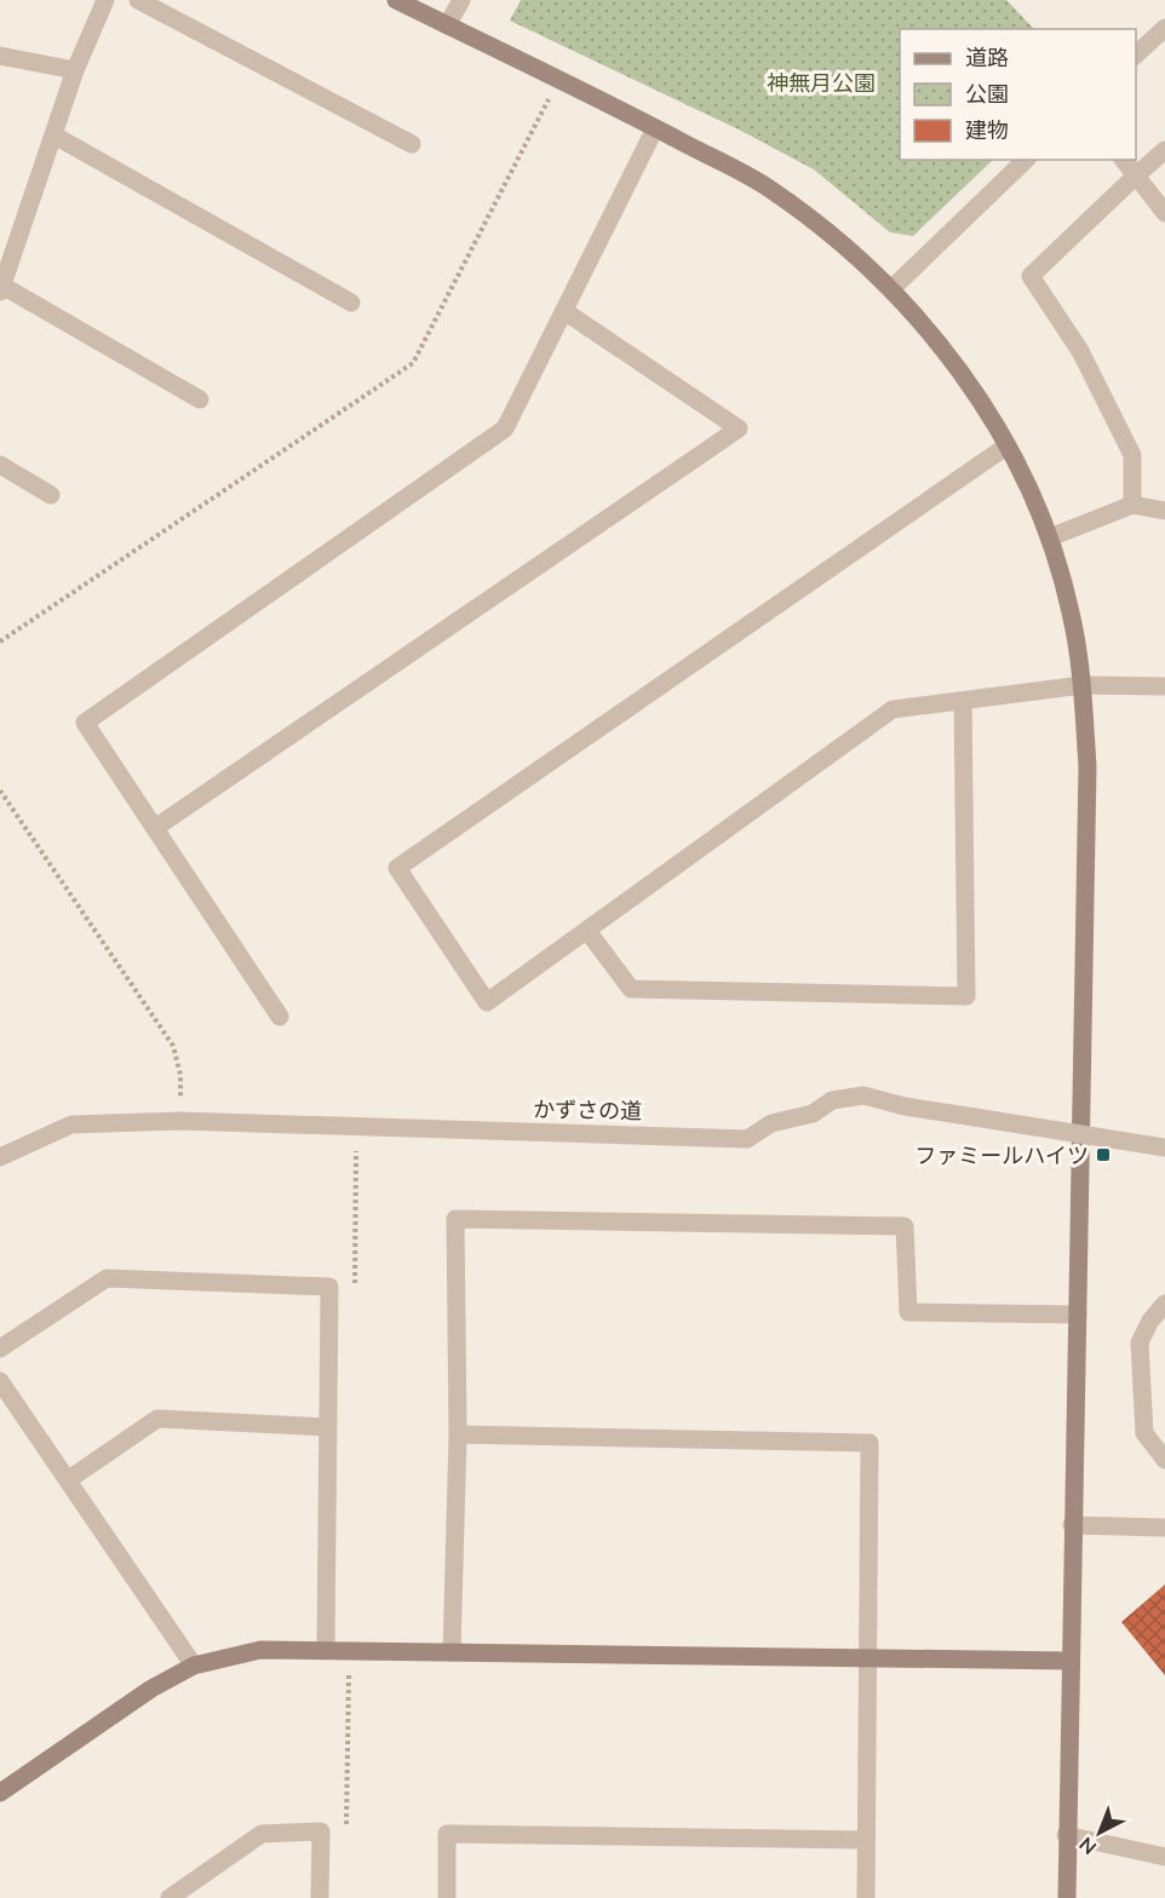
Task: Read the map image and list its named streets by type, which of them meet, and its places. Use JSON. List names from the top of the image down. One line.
{"streets":{"street":["かずさの道"]},"parks":["神無月公園"],"places":{"transit":["ファミールハイツ"]},"legend":["道路","公園","建物"],"north":"bottom left"}
